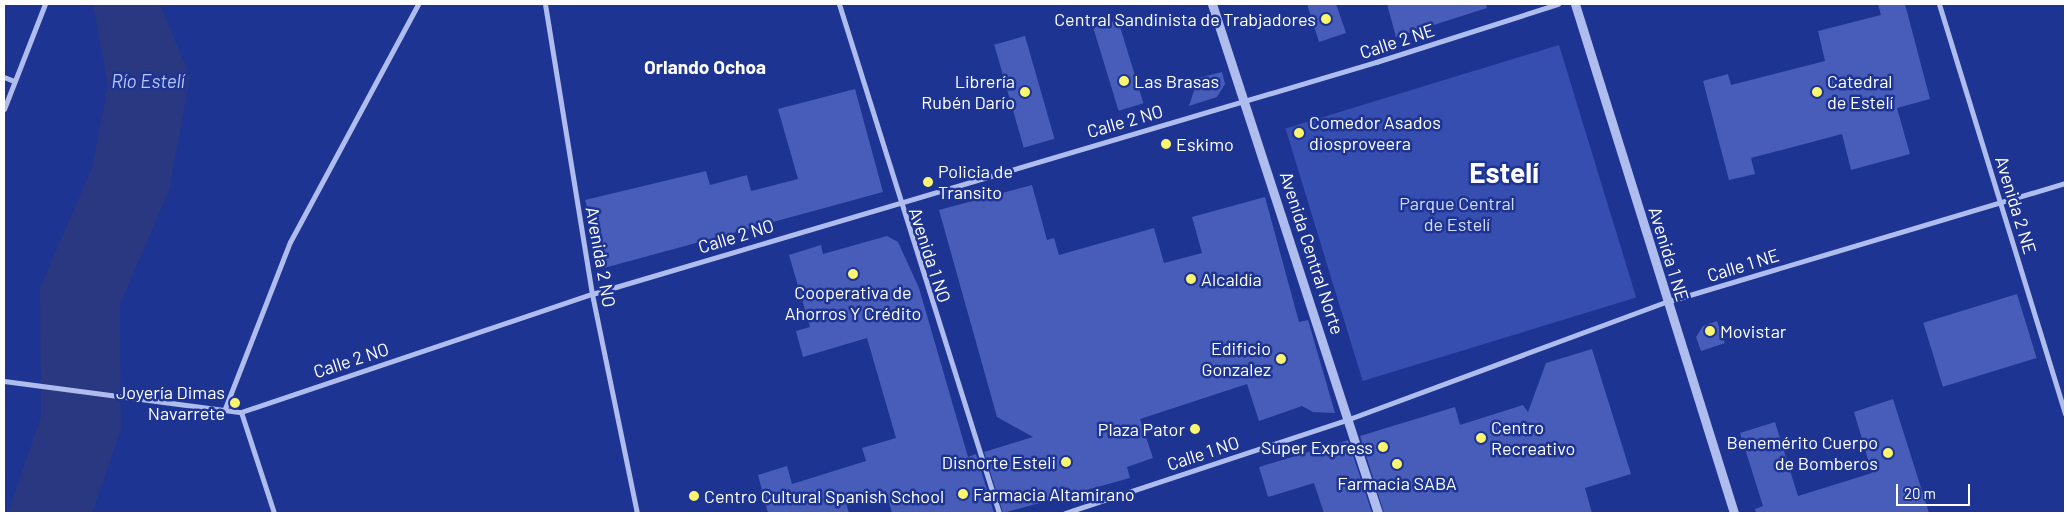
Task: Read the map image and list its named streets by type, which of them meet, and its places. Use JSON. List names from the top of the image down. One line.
{"streets":{"street":["Calle 2 NE","Calle 2 NO","Avenida 2 NE","Avenida Central Norte","Avenida 1 NE","Avenida 1 NO","Avenida 2 NO","Calle 1 NE","Calle 1 NO"]},"crossings":[["Calle 2 NE","Calle 2 NO"],["Calle 2 NE","Avenida Central Norte"],["Calle 2 NO","Avenida Central Norte"],["Calle 2 NO","Avenida 1 NO"],["Calle 2 NO","Avenida 2 NO"],["Avenida 2 NE","Calle 1 NE"],["Avenida Central Norte","Calle 1 NE"],["Avenida Central Norte","Calle 1 NO"],["Avenida 1 NE","Calle 1 NE"],["Calle 1 NE","Calle 1 NO"]],"districts":["Orlando Ochoa","Estelí"],"water":["Río Estelí"],"parks":["Parque Central de Estelí"],"places":["Central Sandinista de Trabjadores","Las Brasas","Librería Rubén Darío","Catedral de Estelí","Comedor Asados diosproveera","Eskimo","Policia de Transito","Cooperativa de Ahorros Y Crédito","Alcaldía","Movistar","Edificio Gonzalez","Joyería Dimas Navarrete","Plaza Pator","Centro Recreativo","Super Express","Benemérito Cuerpo de Bomberos","Disnorte Esteli","Farmacia SABA","Farmacia Altamirano","Centro Cultural Spanish School"],"scale_bar":"20 m"}
